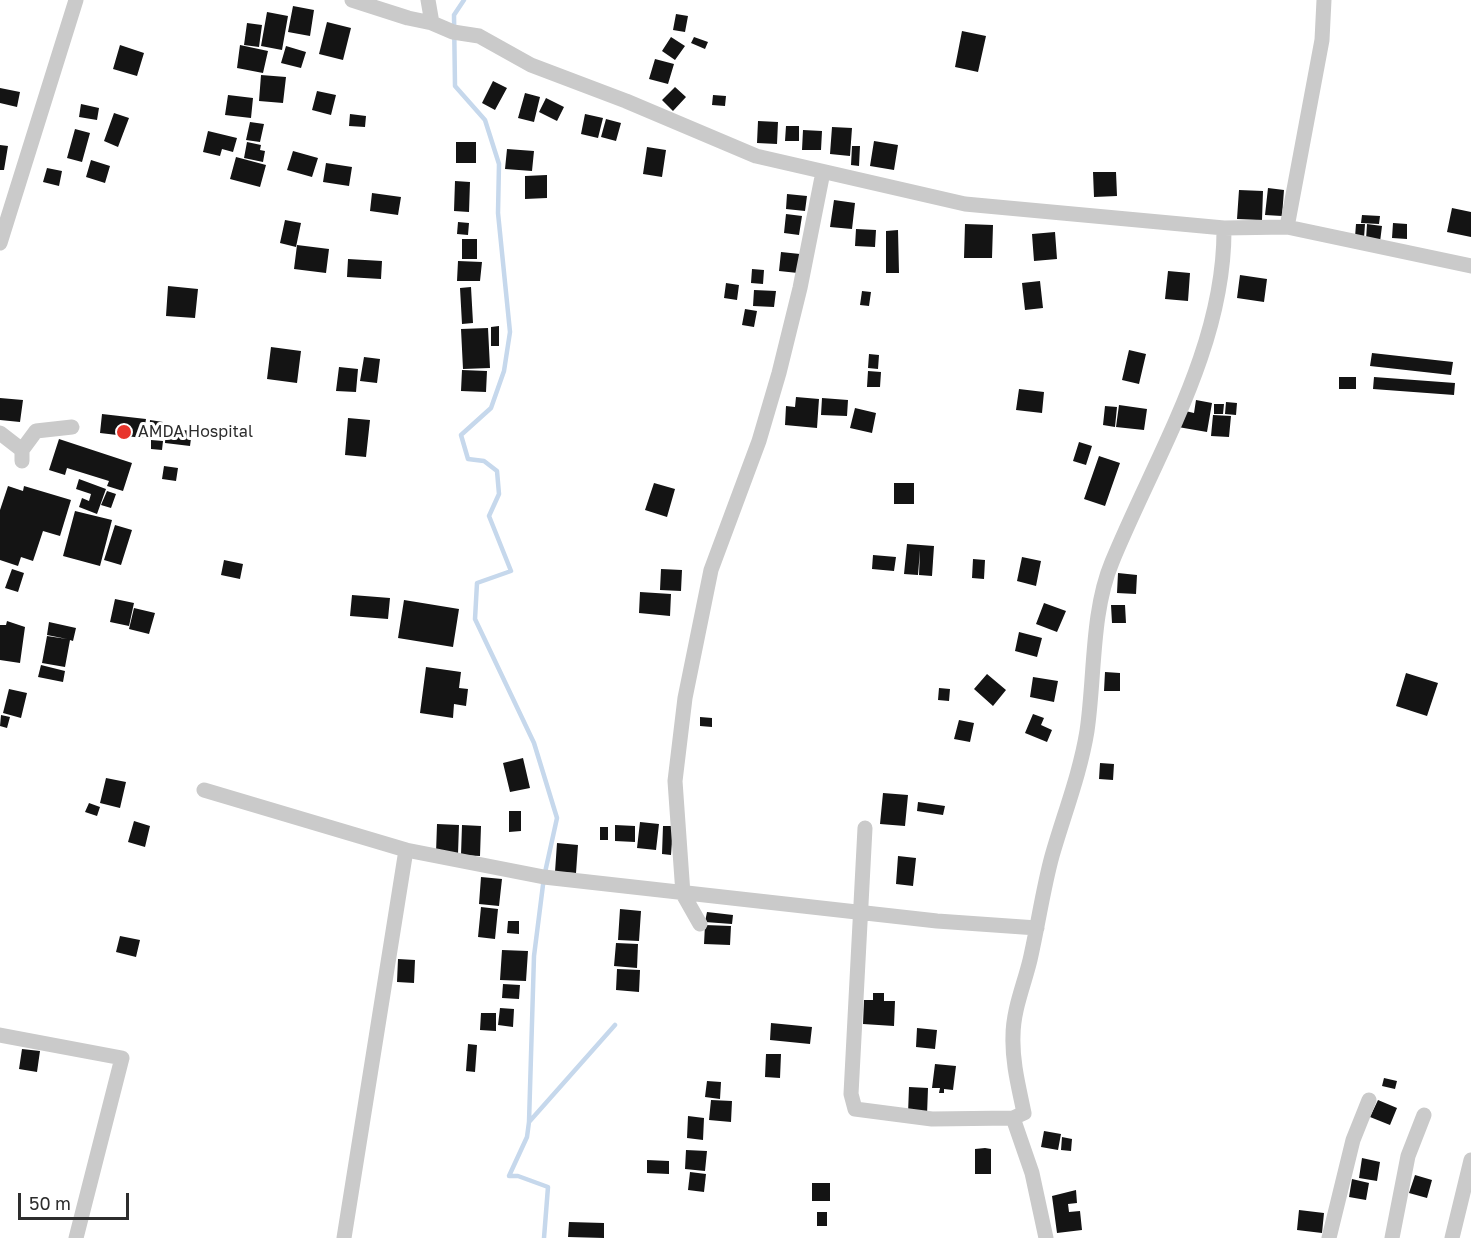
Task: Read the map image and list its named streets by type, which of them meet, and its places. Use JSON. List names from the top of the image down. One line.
{"places":["AMDA Hospital"],"scale_bar":"50 m"}
